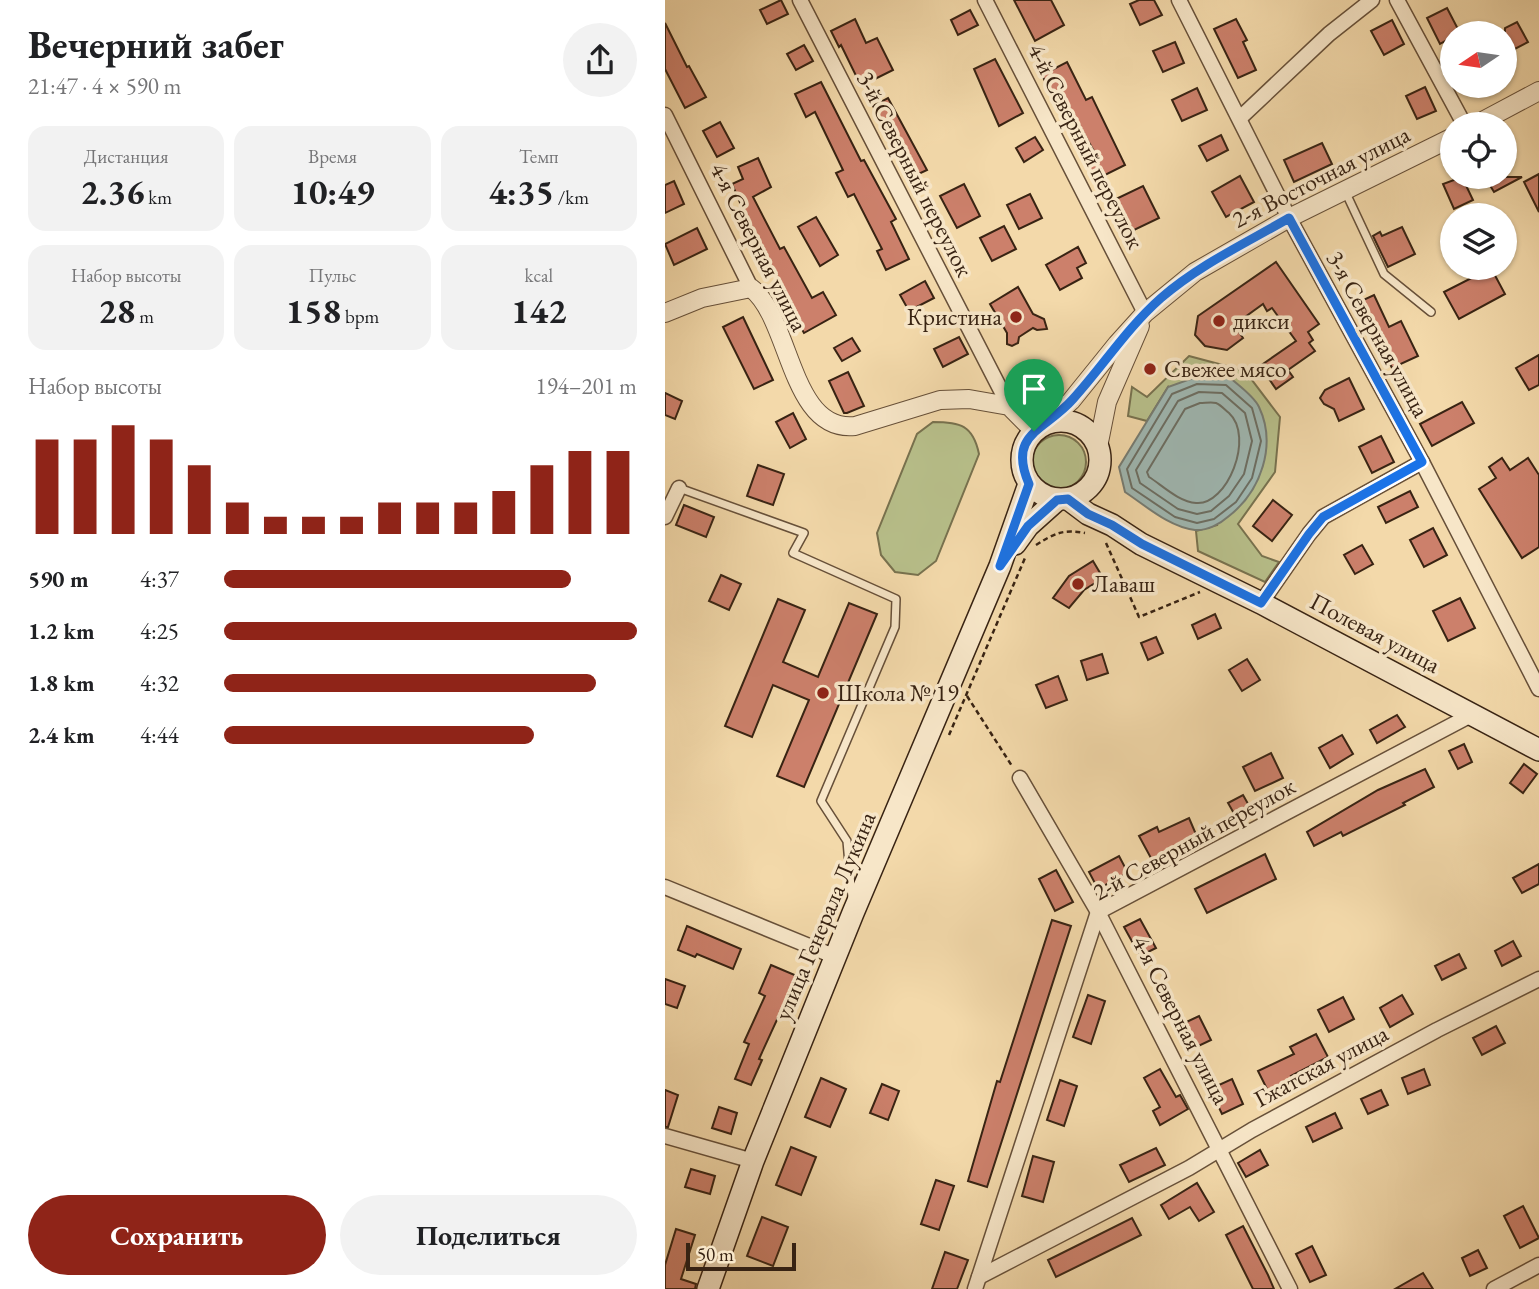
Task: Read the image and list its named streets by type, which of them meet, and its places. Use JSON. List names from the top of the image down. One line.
{"streets":{"main road":["Полевая улица","улица Генерала Лукина"],"street":["4-й Северный переулок","3-й Северный переулок","2-я Восточная улица","4-я Северная улица","3-я Северная улица","2-й Северный переулок","Гжатская улица"]},"crossings":[["4-й Северный переулок","2-я Восточная улица"],["3-й Северный переулок","4-я Северная улица"],["2-я Восточная улица","3-я Северная улица"],["2-я Восточная улица","Полевая улица"],["2-я Восточная улица","улица Генерала Лукина"],["4-я Северная улица","2-й Северный переулок"],["4-я Северная улица","Гжатская улица"],["Полевая улица","2-й Северный переулок"],["Полевая улица","улица Генерала Лукина"],["2-й Северный переулок","Гжатская улица"]],"places":["Кристина","дикси","Свежее мясо","Лаваш","Школа № 19"],"scale_bar":"50 m","north":"left","page":{"heading":["Вечерний забег","21:47 · 4 × 590 m"],"stats":[["Дистанция","2.36 km"],["Время","10:49"],["Темп","4:35 /km"],["Набор высоты","28 m"],["Пульс","158 bpm"],["kcal","142"]],"chart":["Набор высоты","194–201 m"],"list":[{"name":"590 m","note":"4:37"},{"name":"1.2 km","note":"4:25"},{"name":"1.8 km","note":"4:32"},{"name":"2.4 km","note":"4:44"}],"buttons":["Сохранить","Поделиться"],"scale":"50 m"}}
